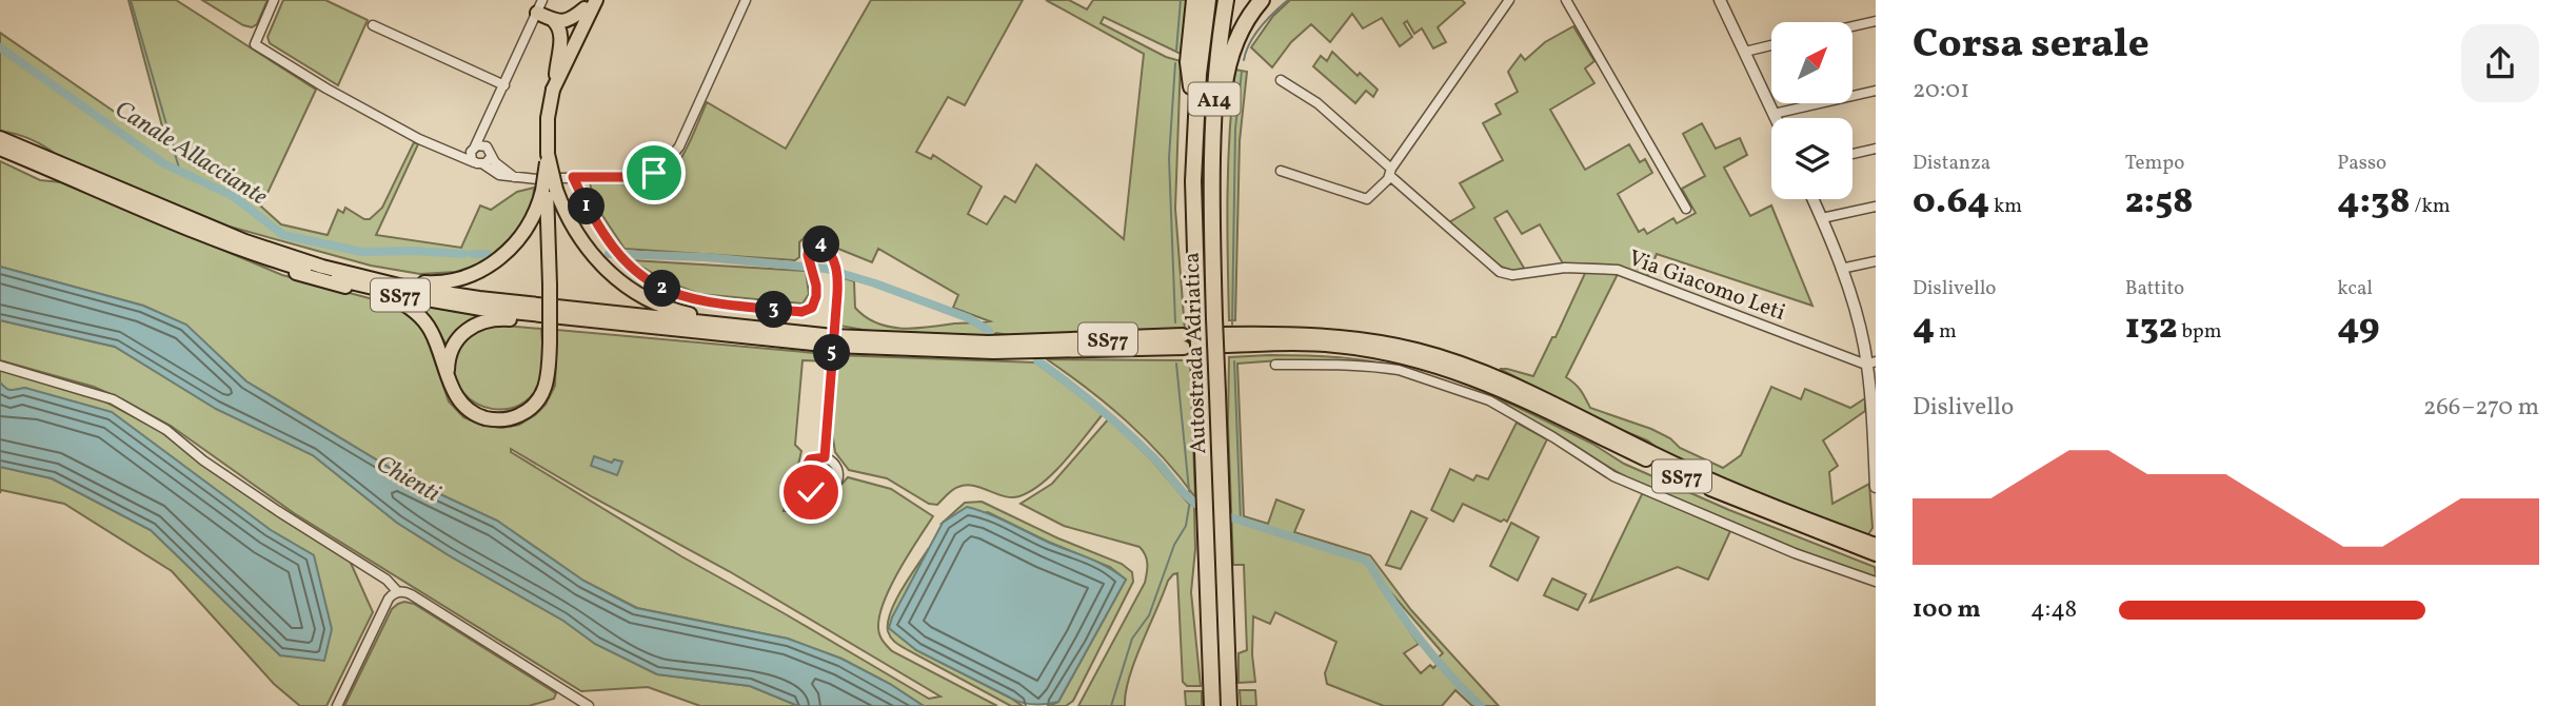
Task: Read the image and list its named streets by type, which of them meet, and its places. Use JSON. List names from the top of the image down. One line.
{"streets":{"highway":["A14","Autostrada Adriatica"],"main road":["SS77"],"street":["Via Giacomo Leti"]},"water":["Canale Allacciante","Chienti"],"north":"top right","page":{"heading":["Corsa serale","20:01"],"stats":[["Distanza","0.64 km"],["Tempo","2:58"],["Passo","4:38 /km"],["Dislivello","4 m"],["Battito","132 bpm"],["kcal","49"]],"pins":["1","4","2","3","5"],"chart":["Dislivello","266–270 m"],"list":[{"name":"100 m","note":"4:48"}]}}
